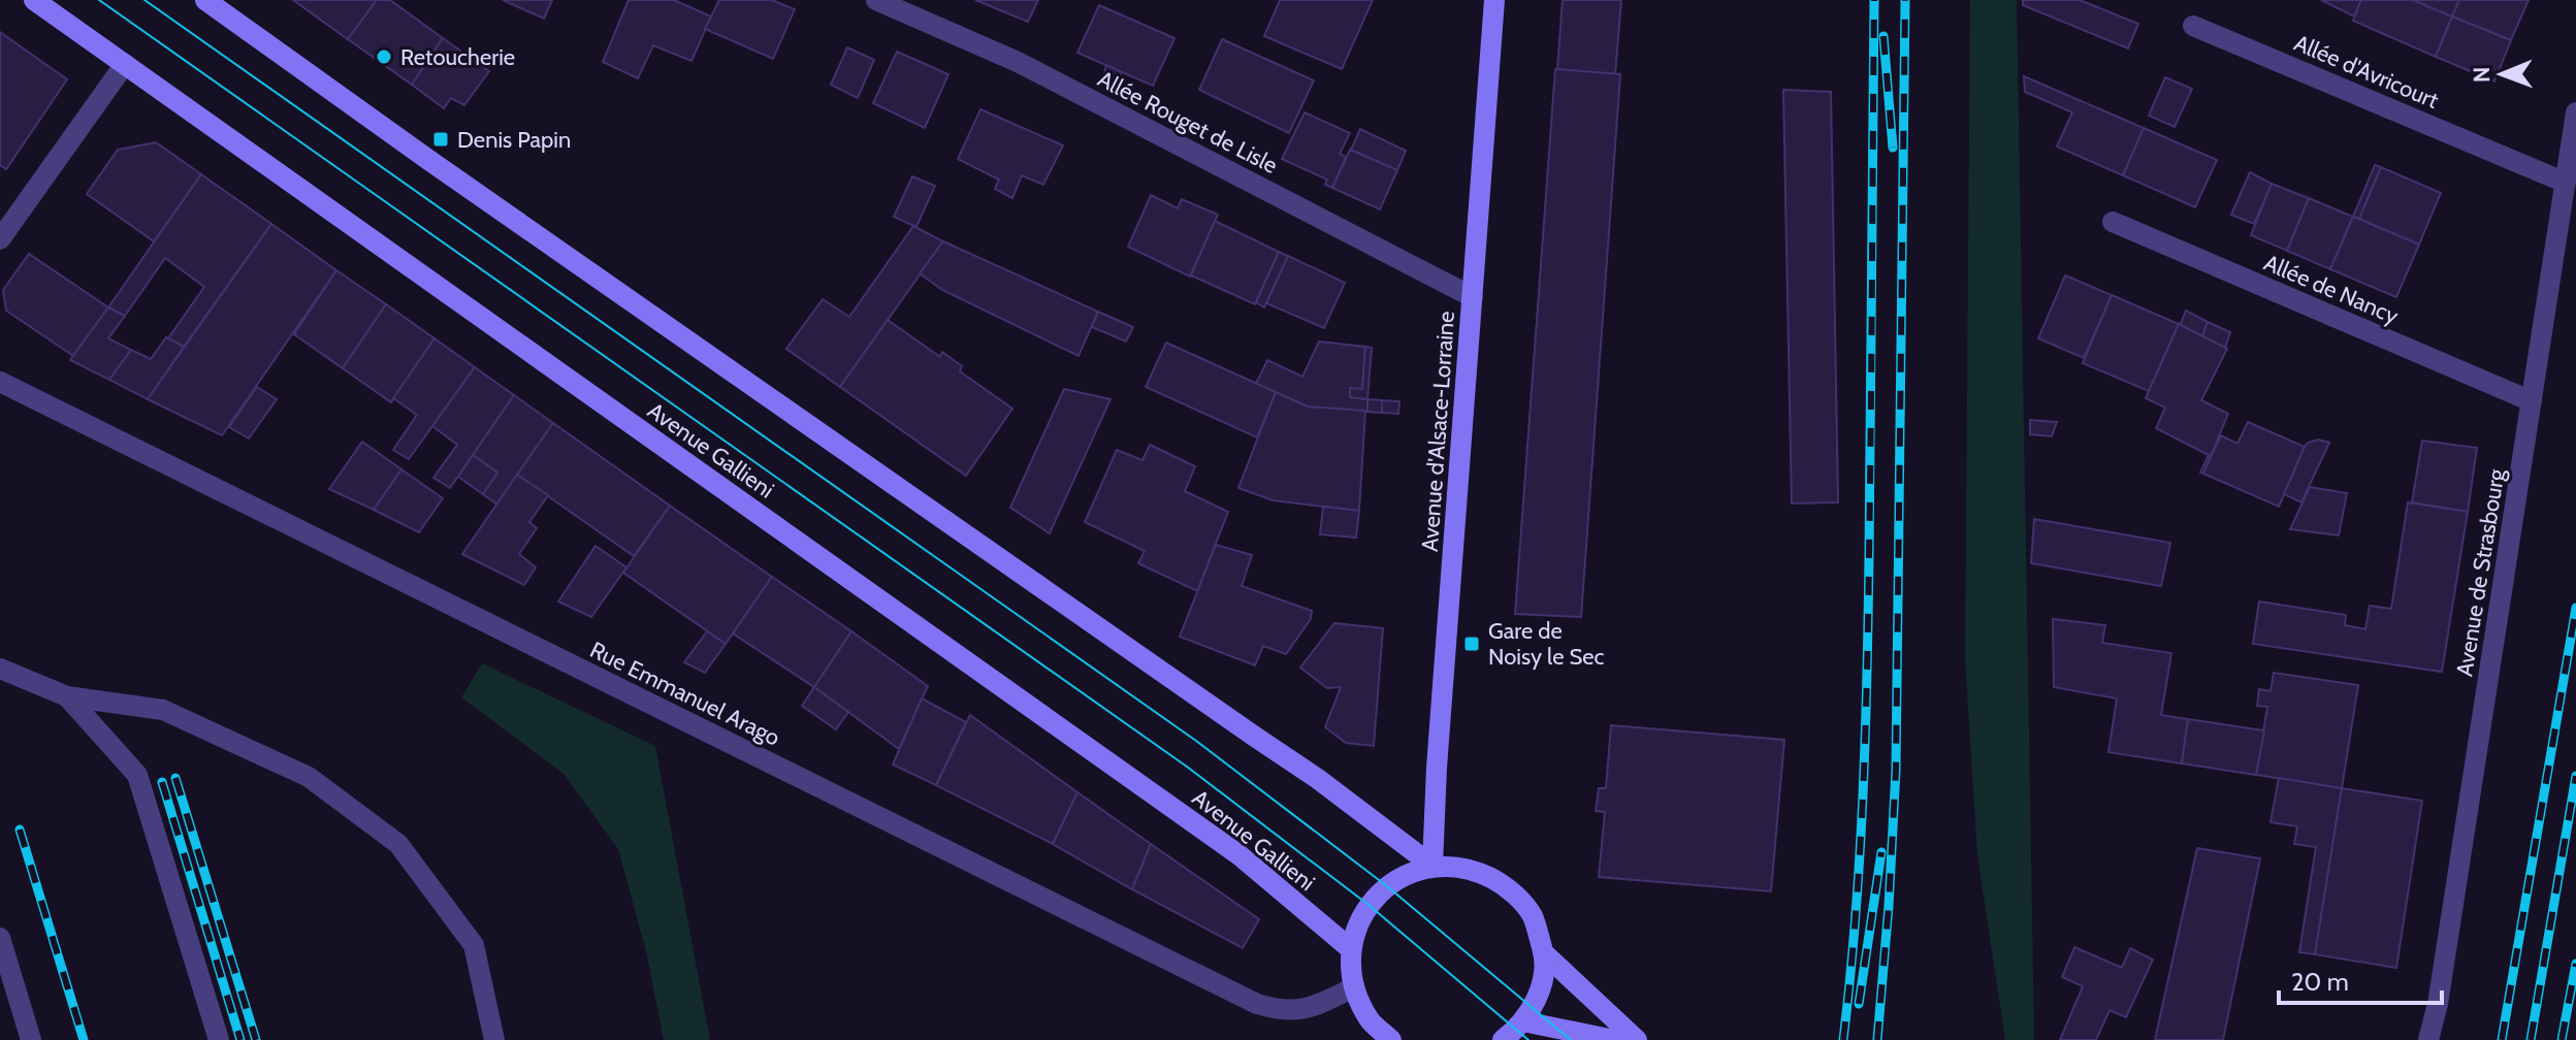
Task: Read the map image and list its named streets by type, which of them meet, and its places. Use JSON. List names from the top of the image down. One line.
{"streets":{"street":["Allée d'Avricourt","Allée Rouget de Lisle","Allée de Nancy","Avenue d'Alsace-Lorraine","Avenue Gallieni","Avenue de Strasbourg","Rue Emmanuel Arago"]},"crossings":[["Allée d'Avricourt","Avenue de Strasbourg"],["Allée Rouget de Lisle","Avenue d'Alsace-Lorraine"],["Allée de Nancy","Avenue de Strasbourg"]],"places":{"other":["Retoucherie"],"transit":["Denis Papin","Gare de Noisy le Sec"]},"scale_bar":"20 m","north":"left"}
